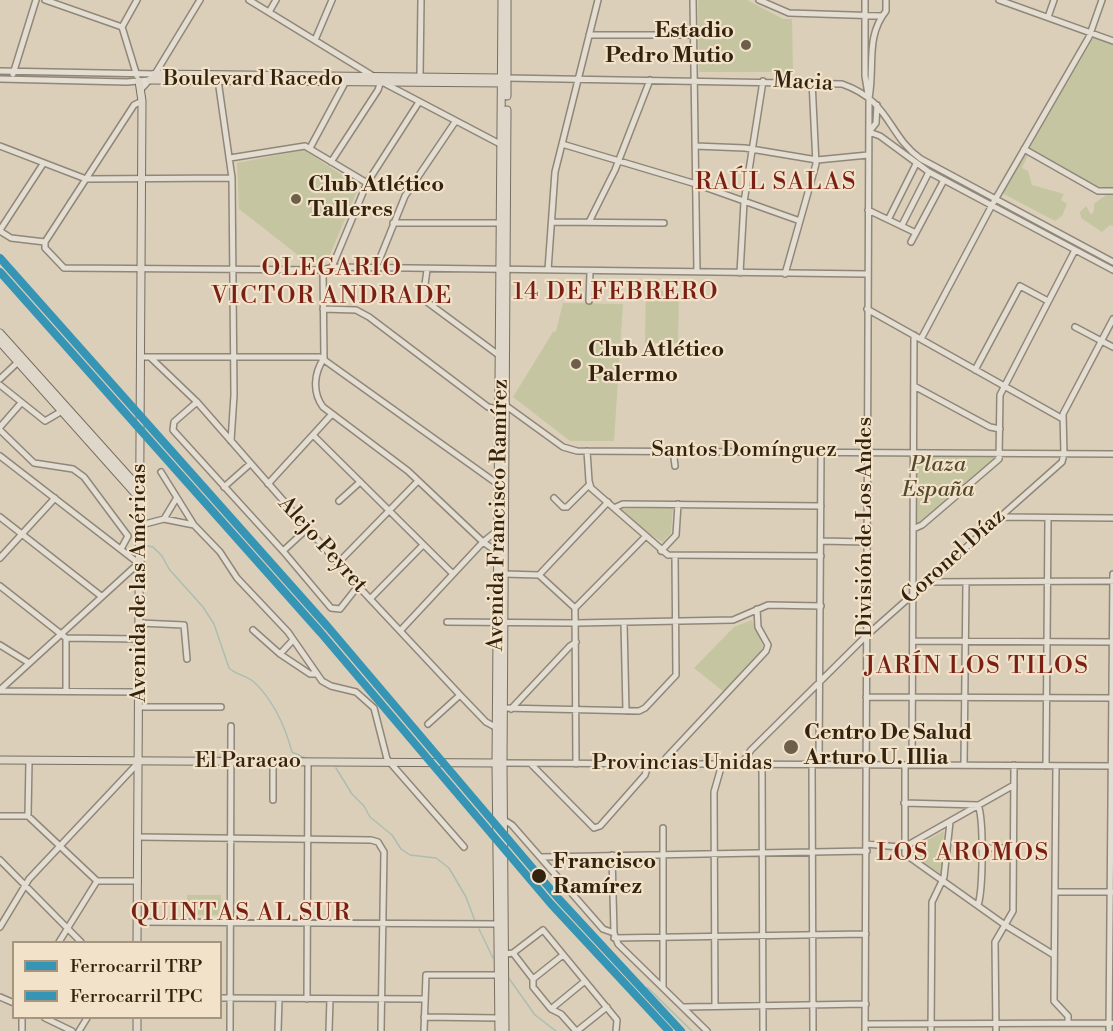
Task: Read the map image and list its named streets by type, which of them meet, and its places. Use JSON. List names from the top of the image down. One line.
{"streets":{"main road":["Boulevard Racedo","Avenida Francisco Ramírez","Avenida de las Américas","El Paracao"],"street":["Macia","Santos Domínguez","División de Los Andes","Alejo Peyret","Coronel Díaz","Provincias Unidas"]},"crossings":[["Boulevard Racedo","Macia"],["Boulevard Racedo","Avenida Francisco Ramírez"],["Boulevard Racedo","Avenida de las Américas"],["Macia","Avenida Francisco Ramírez"],["Macia","División de Los Andes"],["Santos Domínguez","Avenida Francisco Ramírez"],["Santos Domínguez","División de Los Andes"],["Santos Domínguez","Coronel Díaz"],["Avenida Francisco Ramírez","Alejo Peyret"],["Avenida Francisco Ramírez","El Paracao"],["Avenida Francisco Ramírez","Provincias Unidas"],["División de Los Andes","Coronel Díaz"],["División de Los Andes","Provincias Unidas"],["Coronel Díaz","Provincias Unidas"],["Avenida de las Américas","El Paracao"],["El Paracao","Provincias Unidas"]],"districts":["RAÚL SALAS","OLEGARIO VICTOR ANDRADE","14 DE FEBRERO","JARÍN LOS TILOS","LOS AROMOS","QUINTAS AL SUR"],"parks":["Plaza España"],"places":["Estadio Pedro Mutio","Club Atlético Talleres","Club Atlético Palermo","Centro De Salud Arturo U. Illia","Francisco Ramírez"],"lines":["rail line TRP","rail line TPC"],"legend":["Ferrocarril TRP","Ferrocarril TPC"]}
